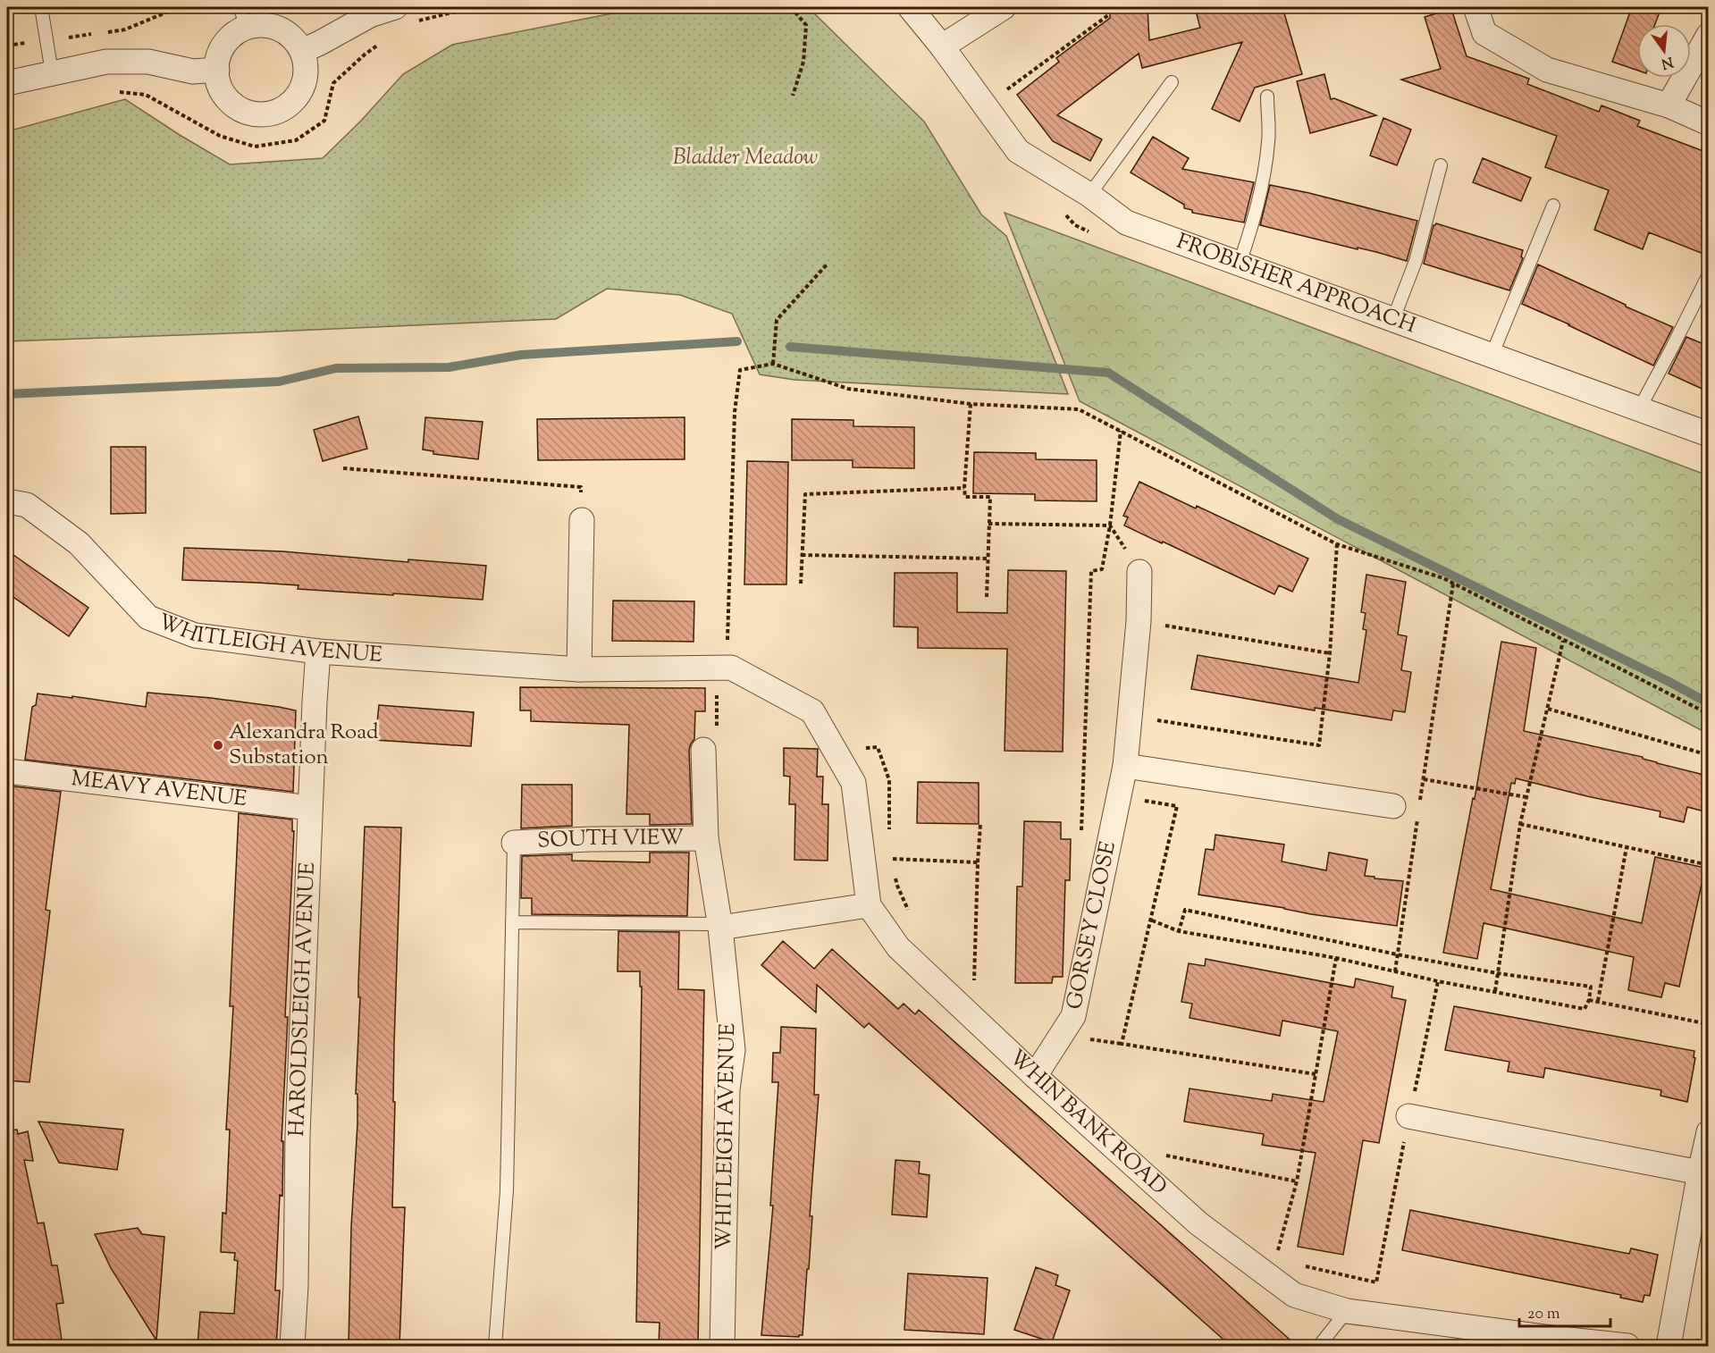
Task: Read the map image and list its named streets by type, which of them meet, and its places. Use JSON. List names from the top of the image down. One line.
{"streets":{"street":["FROBISHER APPROACH","WHITLEIGH AVENUE","MEAVY AVENUE","SOUTH VIEW","GORSEY CLOSE","HAROLDSLEIGH AVENUE","WHIN BANK ROAD"]},"crossings":[["WHITLEIGH AVENUE","SOUTH VIEW"],["WHITLEIGH AVENUE","HAROLDSLEIGH AVENUE"],["WHITLEIGH AVENUE","WHIN BANK ROAD"],["MEAVY AVENUE","HAROLDSLEIGH AVENUE"],["GORSEY CLOSE","WHIN BANK ROAD"]],"parks":["Bladder Meadow"],"places":["Alexandra Road Substation"],"scale_bar":"20 m","north":"bottom"}
